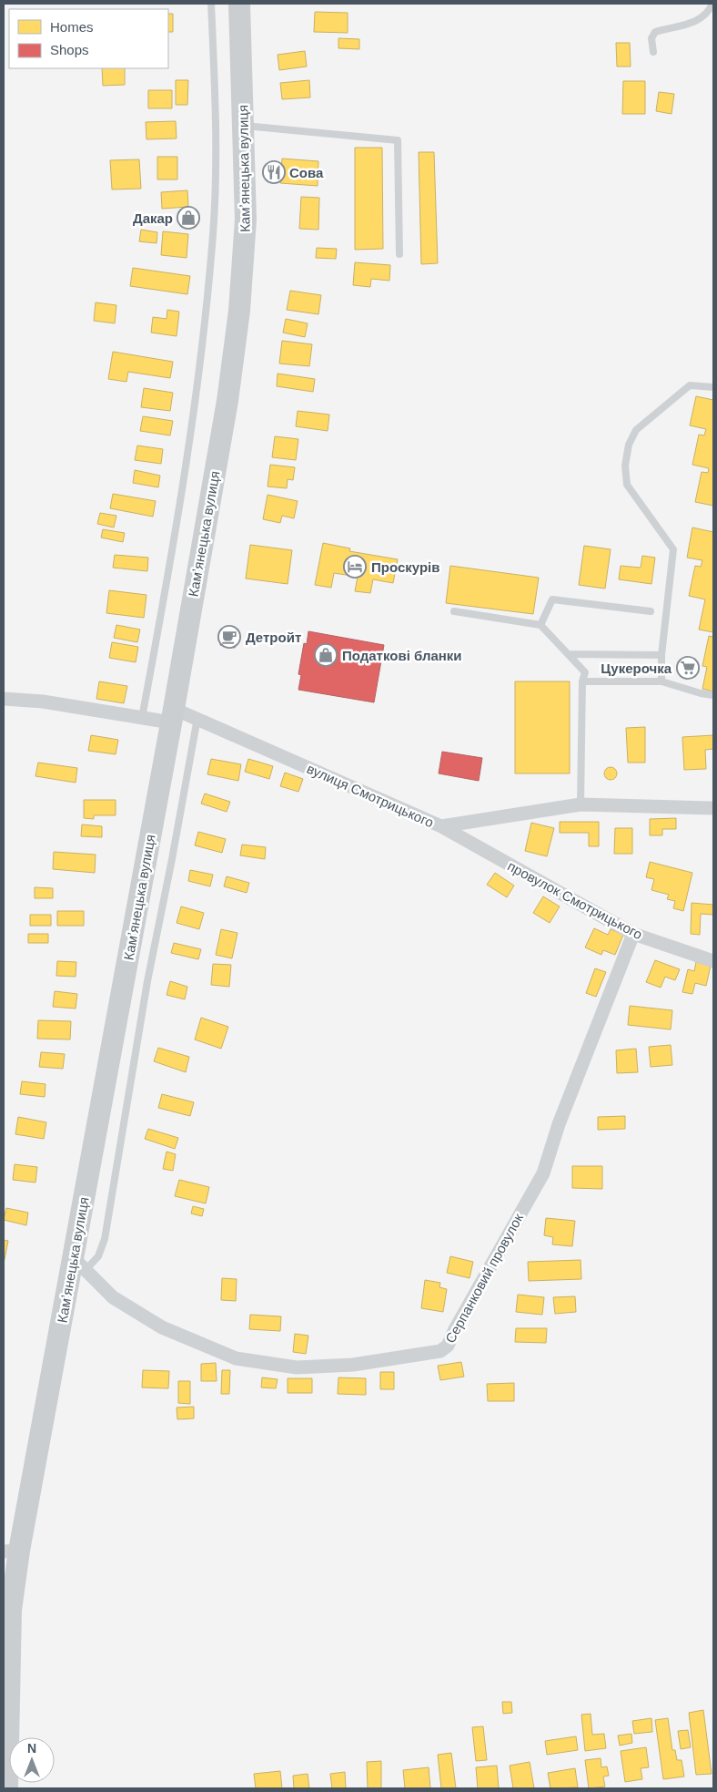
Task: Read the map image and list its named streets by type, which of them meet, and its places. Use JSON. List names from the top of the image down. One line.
{"streets":{"main road":["Камʼянецька вулиця"],"street":["вулиця Смотрицького","провулок Смотрицького","Серпанковий провулок"]},"crossings":[["Камʼянецька вулиця","вулиця Смотрицького"],["Камʼянецька вулиця","Серпанковий провулок"],["вулиця Смотрицького","провулок Смотрицького"],["провулок Смотрицького","Серпанковий провулок"]],"places":{"restaurant":["Сова"],"shop":["Дакар","Податкові бланки"],"hotel":["Проскурів"],"cafe":["Детройт"],"supermarket":["Цукерочка"]},"legend":["Homes","Shops"],"north":"top"}
